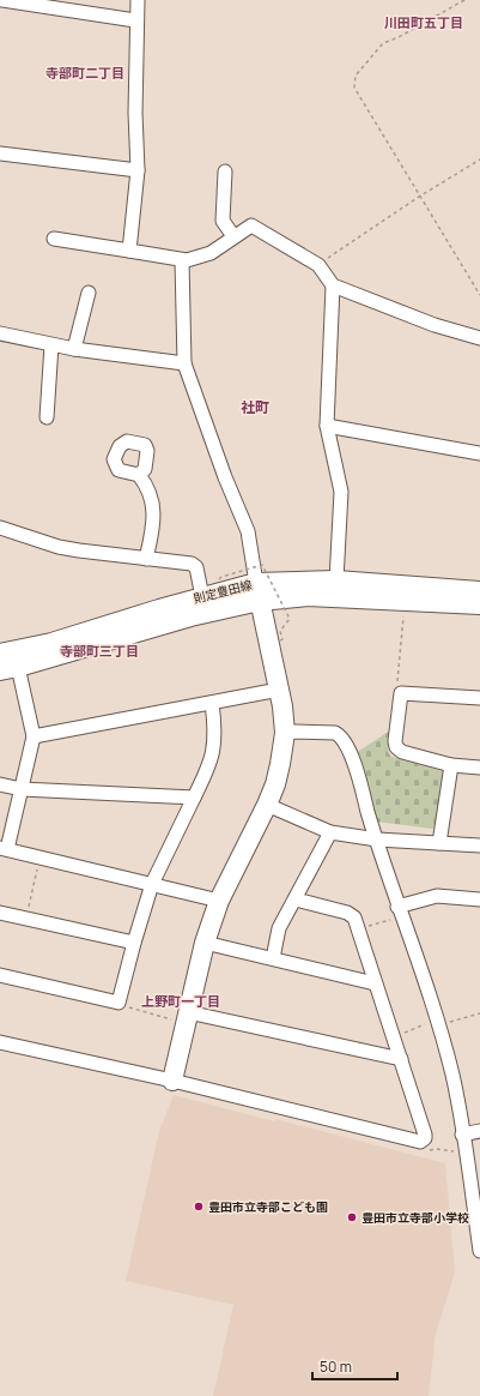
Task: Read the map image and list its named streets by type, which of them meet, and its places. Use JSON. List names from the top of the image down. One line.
{"streets":{"main road":["則定豊田線"]},"districts":["川田町五丁目","寺部町二丁目","社町","寺部町三丁目","上野町一丁目"],"places":["豊田市立寺部こども園","豊田市立寺部小学校"],"scale_bar":"50 m"}
